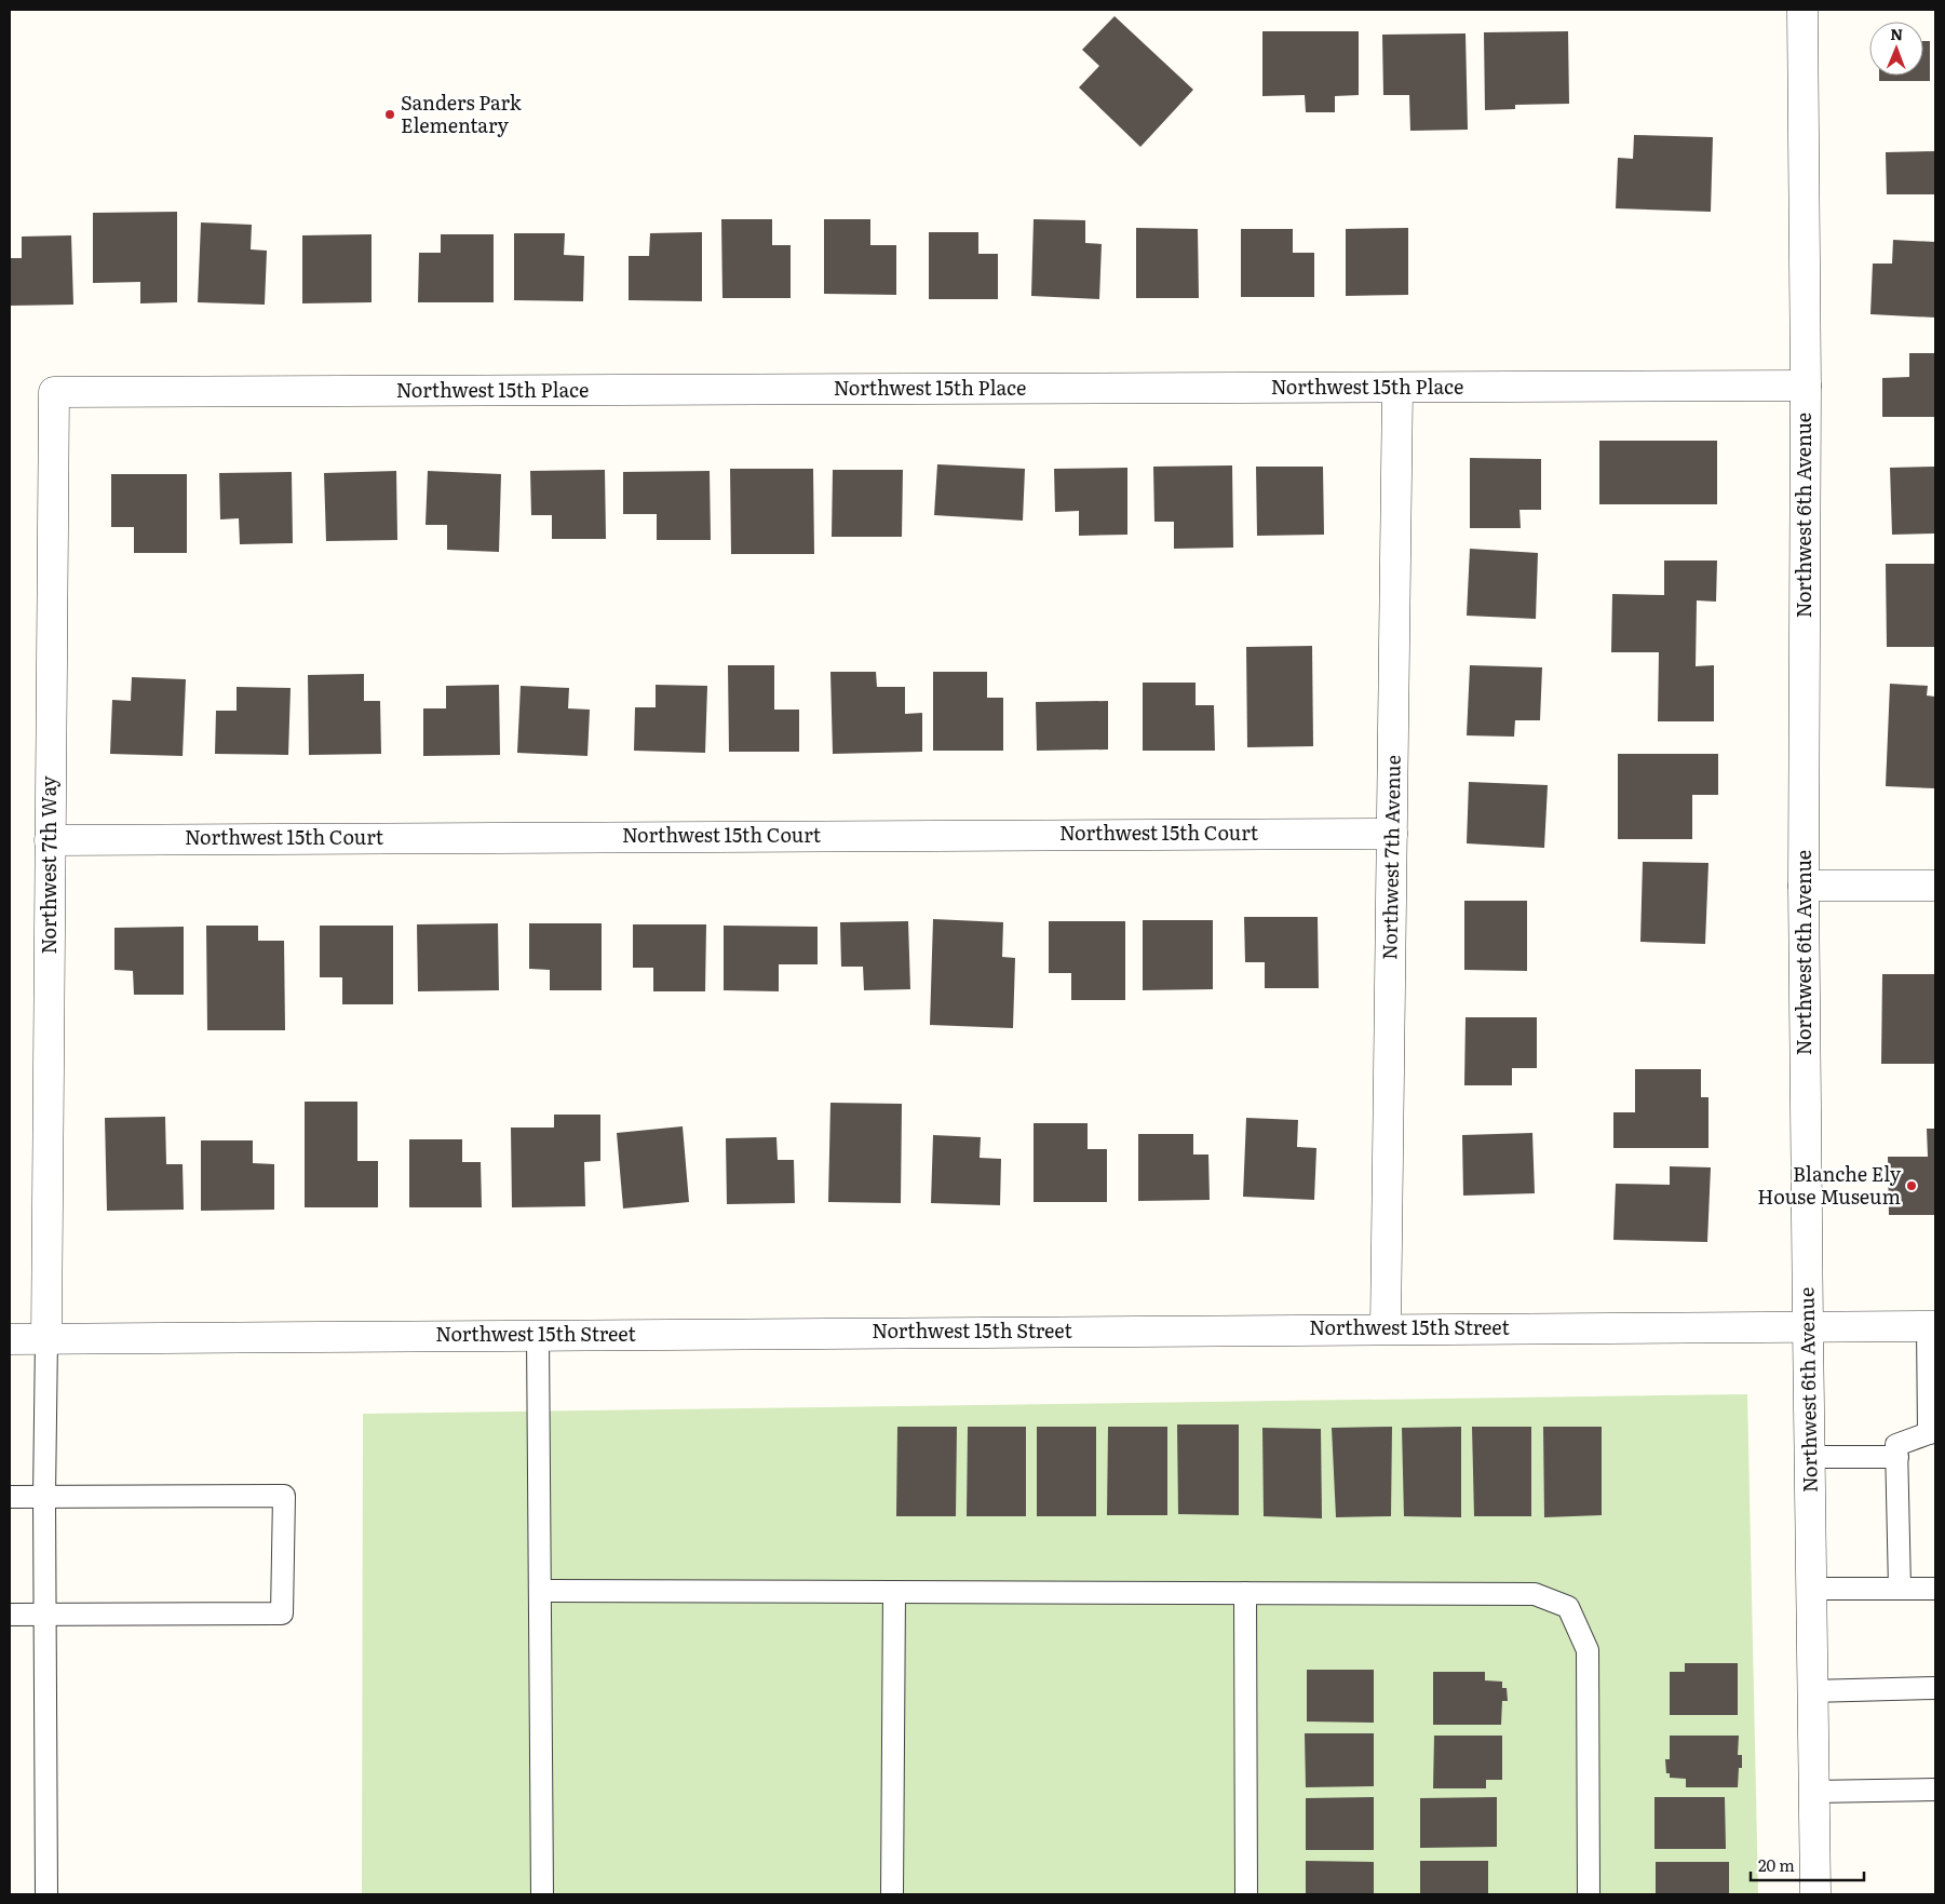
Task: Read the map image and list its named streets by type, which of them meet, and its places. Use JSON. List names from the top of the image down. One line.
{"streets":{"street":["Northwest 15th Place","Northwest 6th Avenue","Northwest 15th Court","Northwest 7th Avenue","Northwest 7th Way","Northwest 15th Street"]},"crossings":[["Northwest 15th Place","Northwest 6th Avenue"],["Northwest 15th Place","Northwest 7th Avenue"],["Northwest 15th Place","Northwest 7th Way"],["Northwest 6th Avenue","Northwest 15th Street"],["Northwest 15th Court","Northwest 7th Avenue"],["Northwest 15th Court","Northwest 7th Way"],["Northwest 7th Avenue","Northwest 15th Street"],["Northwest 7th Way","Northwest 15th Street"]],"places":["Sanders Park Elementary","Blanche Ely House Museum"],"scale_bar":"20 m","north":"top"}
